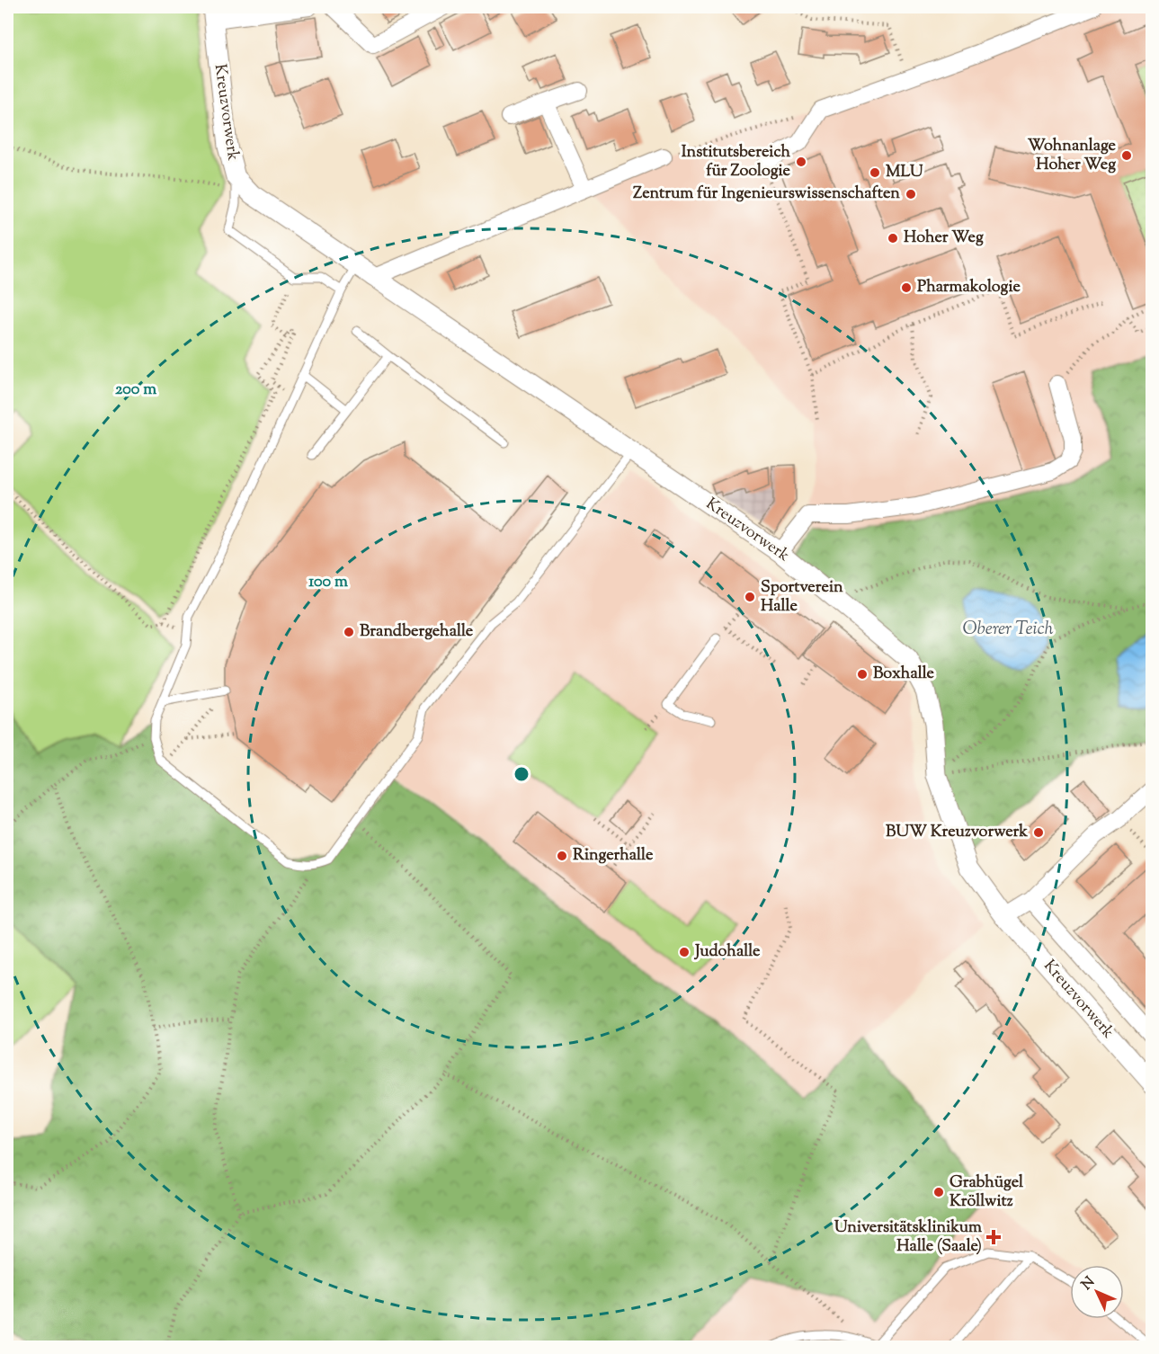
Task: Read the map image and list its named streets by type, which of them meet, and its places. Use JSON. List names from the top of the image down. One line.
{"streets":{"street":["Kreuzvorwerk"]},"water":["Oberer Teich"],"places":{"other":["Wohnanlage Hoher Weg","Institutsbereich für Zoologie","MLU","Zentrum für Ingenieurswissenschaften","Hoher Weg","Pharmakologie","Sportverein Halle","Brandbergehalle","Boxhalle","BUW Kreuzvorwerk","Ringerhalle","Judohalle","Grabhügel Kröllwitz"],"health":["Universitätsklinikum Halle (Saale)"]},"north":"top left","rings":["200 m","100 m"]}
